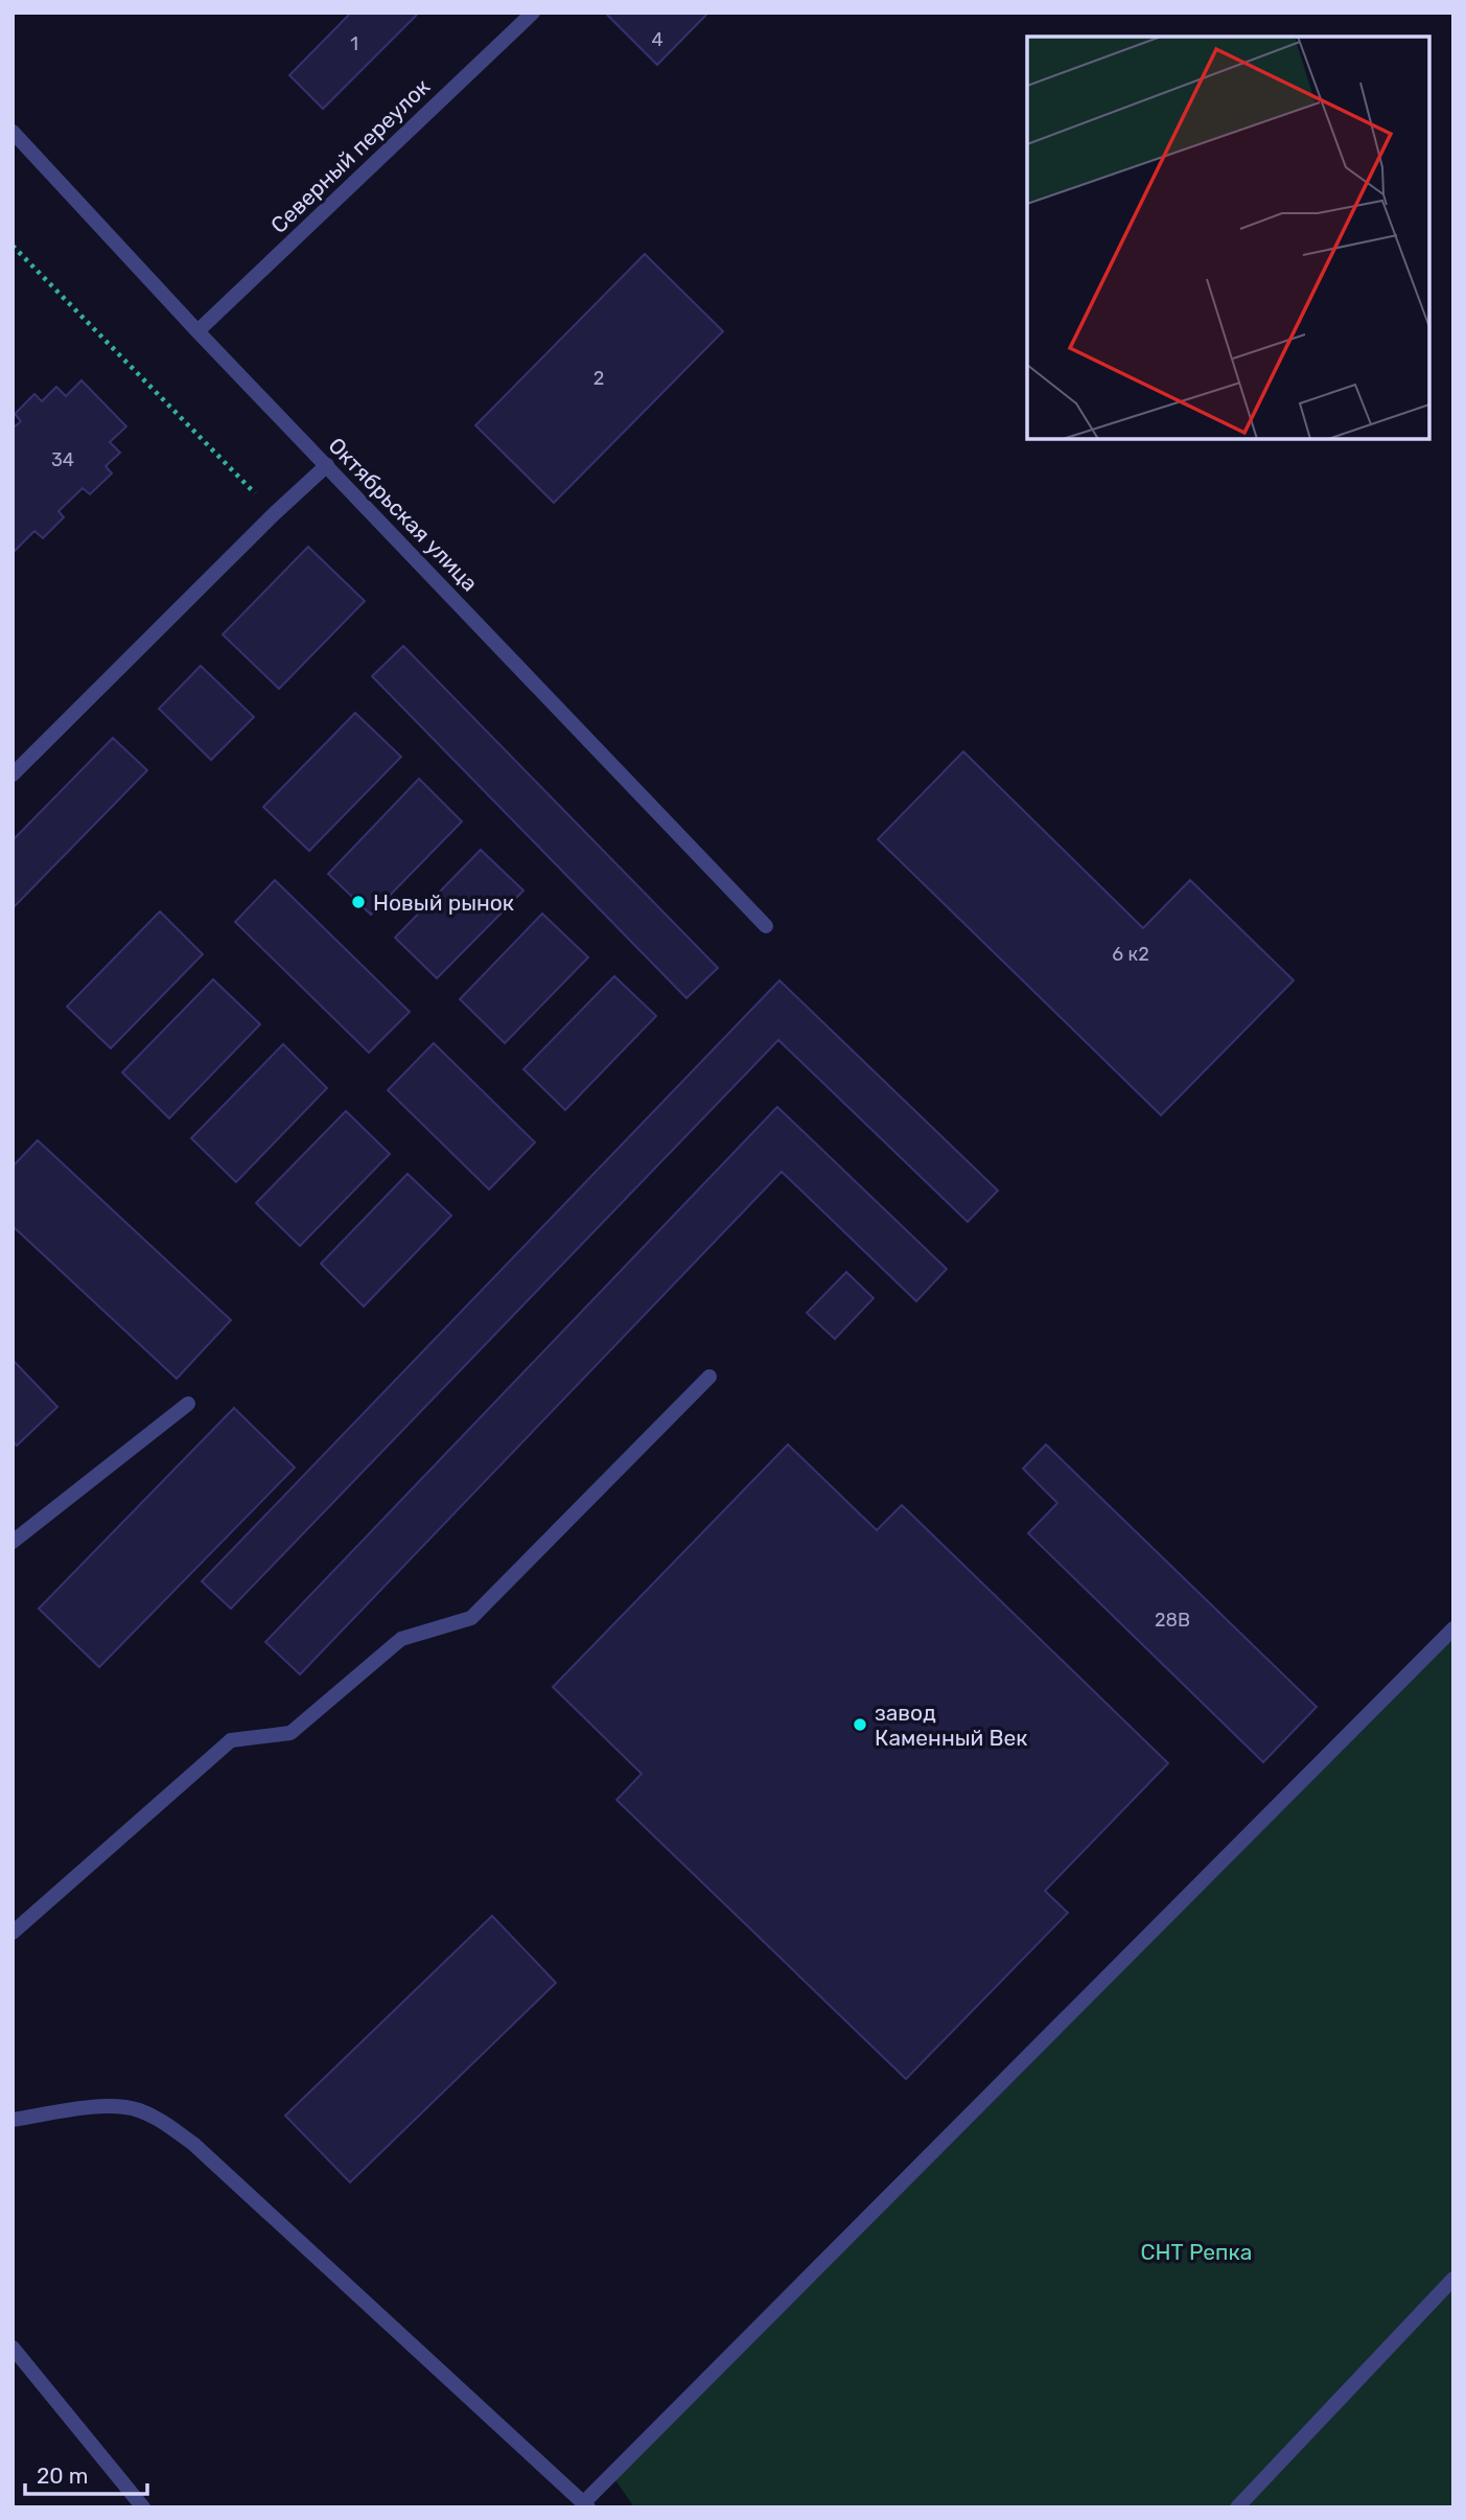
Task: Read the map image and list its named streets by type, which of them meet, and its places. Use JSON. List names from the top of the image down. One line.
{"streets":{"street":["Северный переулок","Октябрьская улица"]},"crossings":[["Северный переулок","Октябрьская улица"]],"parks":["СНТ Репка"],"places":["Новый рынок","завод Каменный Век"],"house_numbers":["4","1","2","34","6 к2","28В"],"scale_bar":"20 m"}
